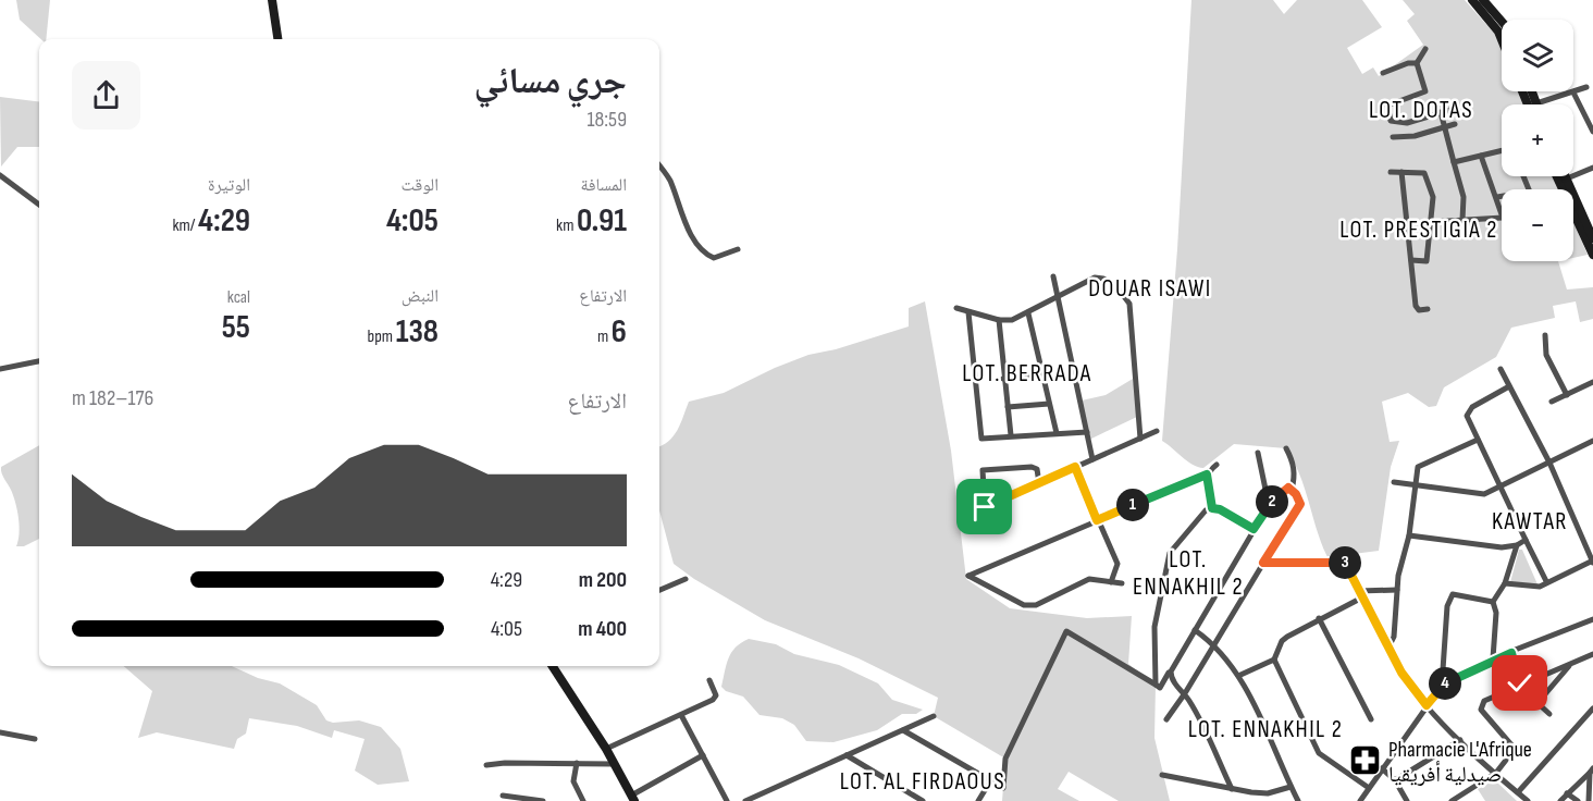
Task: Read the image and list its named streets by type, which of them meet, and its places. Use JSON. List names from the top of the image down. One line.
{"districts":["LOT. DOTAS","LOT. PRESTIGIA 2","DOUAR ISAWI","LOT. BERRADA","KAWTAR","LOT. ENNAKHIL 2","LOT. ENNAKHIL 2","LOT. AL FIRDAOUS"],"places":{"pharmacy":["Pharmacie L'Afrique صيدلية أفريقيا"]},"page":{"map_buttons":["+","−"],"heading":["جري مسائي","18:59"],"stats":[["المسافة","0.91 km"],["الوقت","4:05"],["الوتيرة","4:29 /km"],["الارتفاع","6 m"],["النبض","138 bpm"],["kcal","55"]],"chart":["الارتفاع","176–182 m"],"pins":["2","1","3","4"],"list":[{"name":"200 m","note":"4:29"},{"name":"400 m","note":"4:05"}]}}
